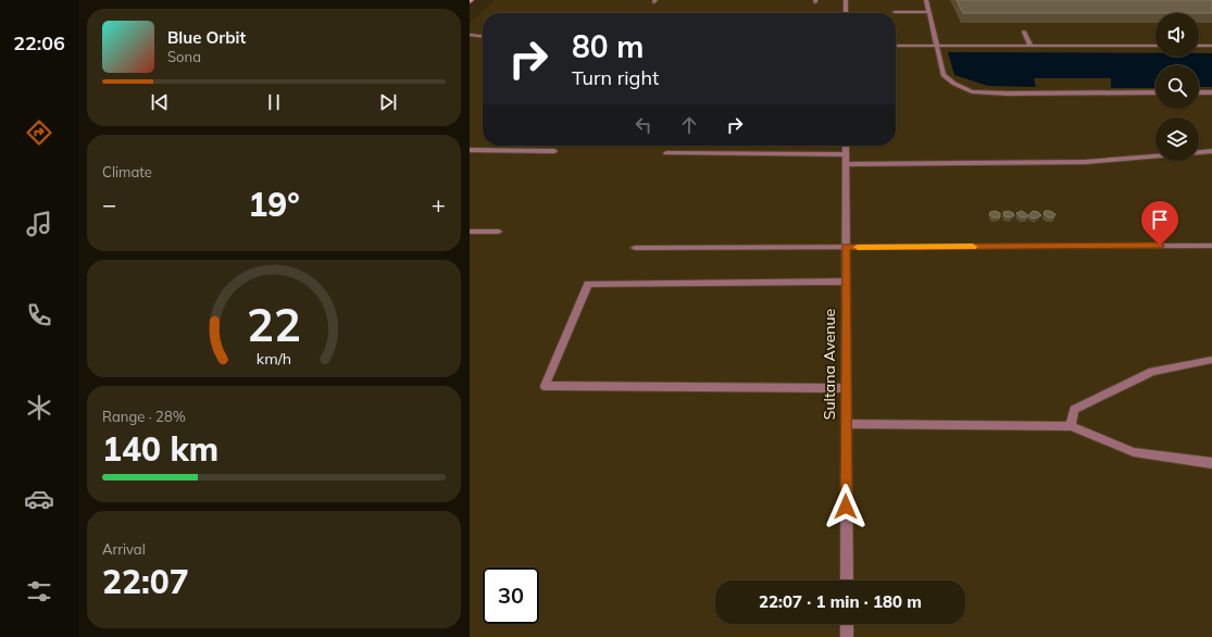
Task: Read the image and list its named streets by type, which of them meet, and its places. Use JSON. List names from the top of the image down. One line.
{"streets":{"street":["Sultana Avenue"]},"page":{"tabs":"22:06","turn":["80 m","Turn right"],"song":["Blue Orbit","Sona"],"tile":["Climate",["Range · 28%","140 km"],["Arrival","22:07"]],"heat":["−","19°","+"],"limit":"30","trip":"22:07 · 1 min · 180 m","gauge":["22","km/h"]}}
